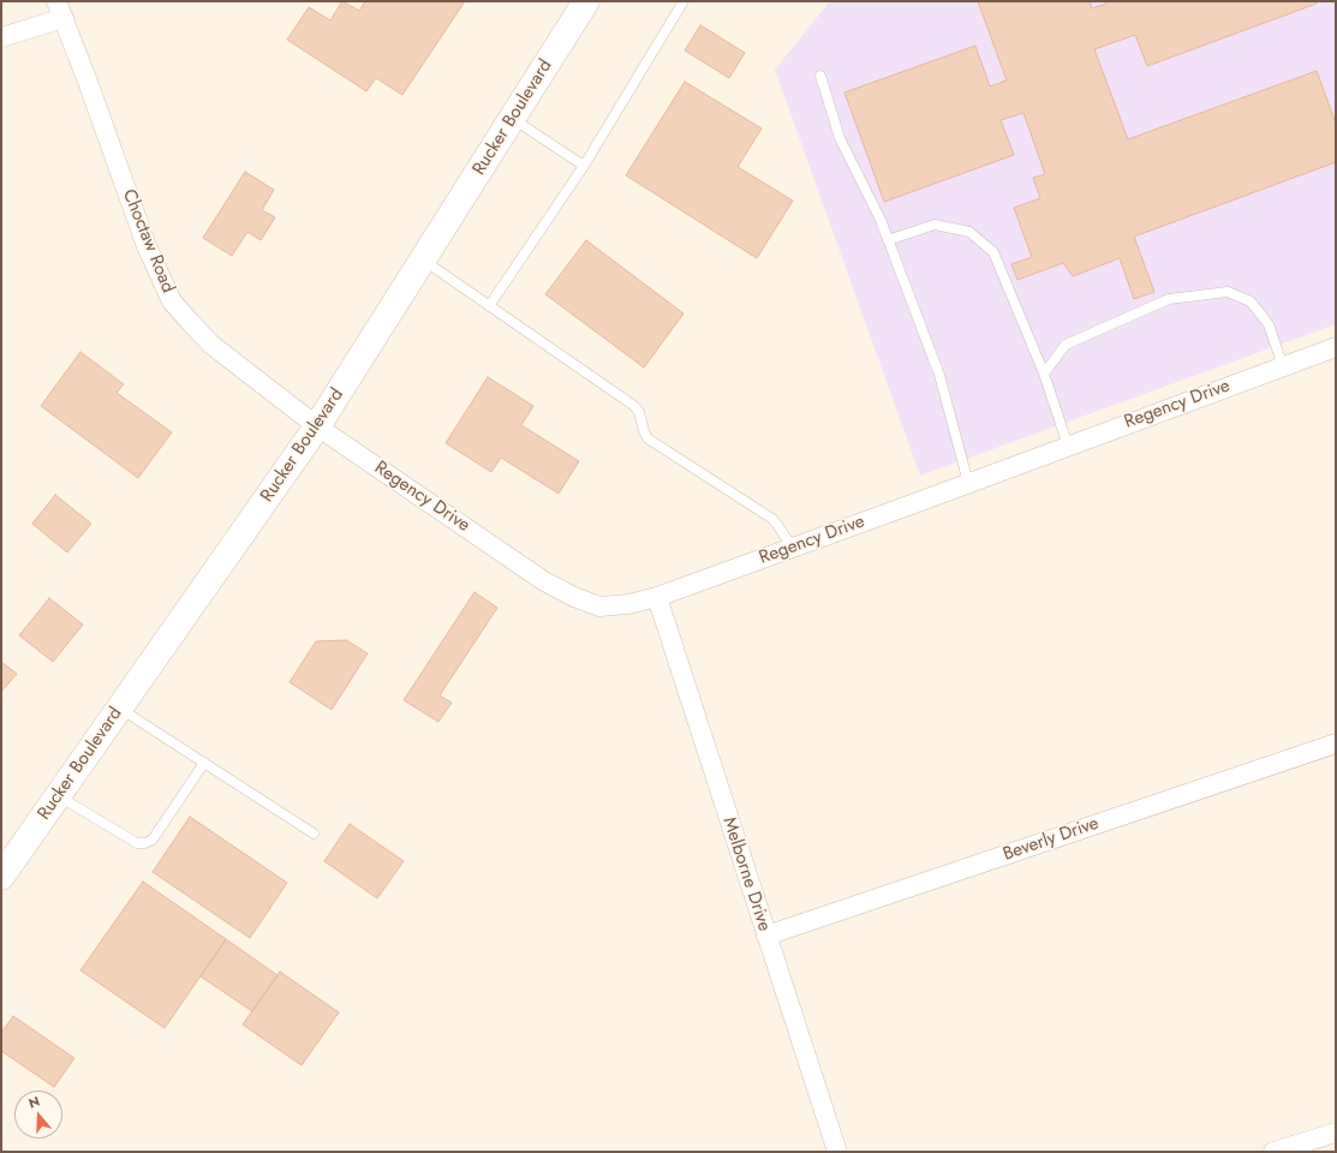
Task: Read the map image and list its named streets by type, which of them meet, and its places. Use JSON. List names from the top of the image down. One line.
{"streets":{"main road":["Rucker Boulevard"],"street":["Choctaw Road","Regency Drive","Beverly Drive","Melborne Drive"]},"crossings":[["Rucker Boulevard","Choctaw Road"],["Rucker Boulevard","Regency Drive"],["Choctaw Road","Regency Drive"],["Regency Drive","Melborne Drive"],["Beverly Drive","Melborne Drive"]],"north":"top"}
